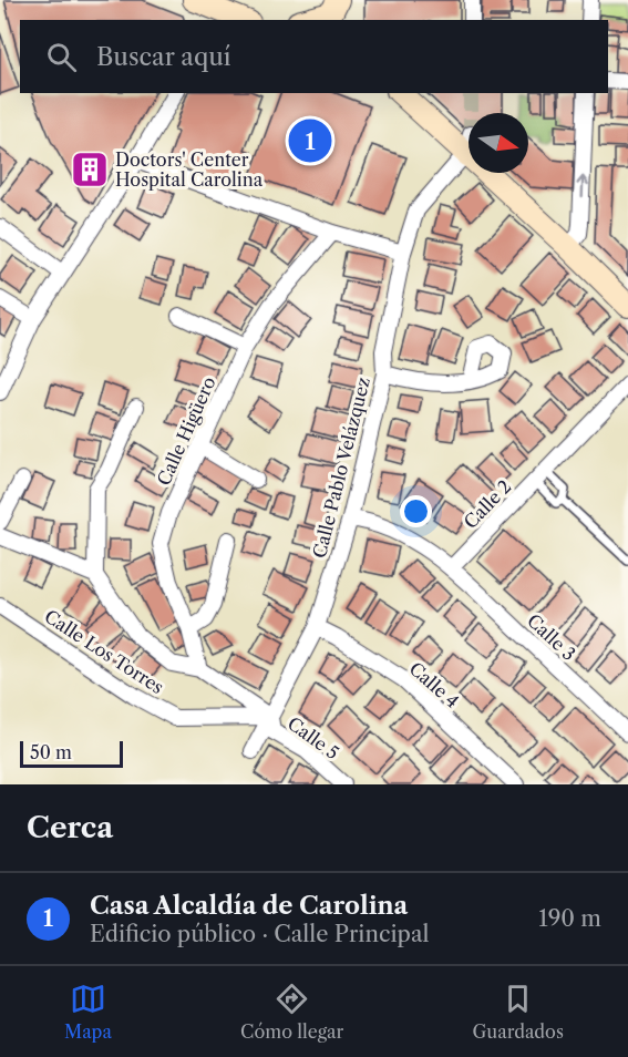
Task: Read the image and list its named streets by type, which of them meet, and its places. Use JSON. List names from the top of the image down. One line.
{"streets":{"street":["Calle Higüero","Calle Pablo Velázquez","Calle 2","Calle 3","Calle Los Torres","Calle 4","Calle 5"]},"crossings":[["Calle Higüero","Calle 5"],["Calle Pablo Velázquez","Calle Los Torres"],["Calle Pablo Velázquez","Calle 4"],["Calle Pablo Velázquez","Calle 5"],["Calle 2","Calle 3"],["Calle Los Torres","Calle 5"]],"places":{"building":["Doctors' Center Hospital Carolina"]},"scale_bar":"50 m","north":"right","page":{"search":"Buscar aquí","pins":"1","scale":"50 m","heading":"Cerca","list":[{"mark":"1","name":"Casa Alcaldía de Carolina","note":"Edificio público · Calle Principal","value":"190 m"}],"nav":["Mapa","Cómo llegar","Guardados"]}}
